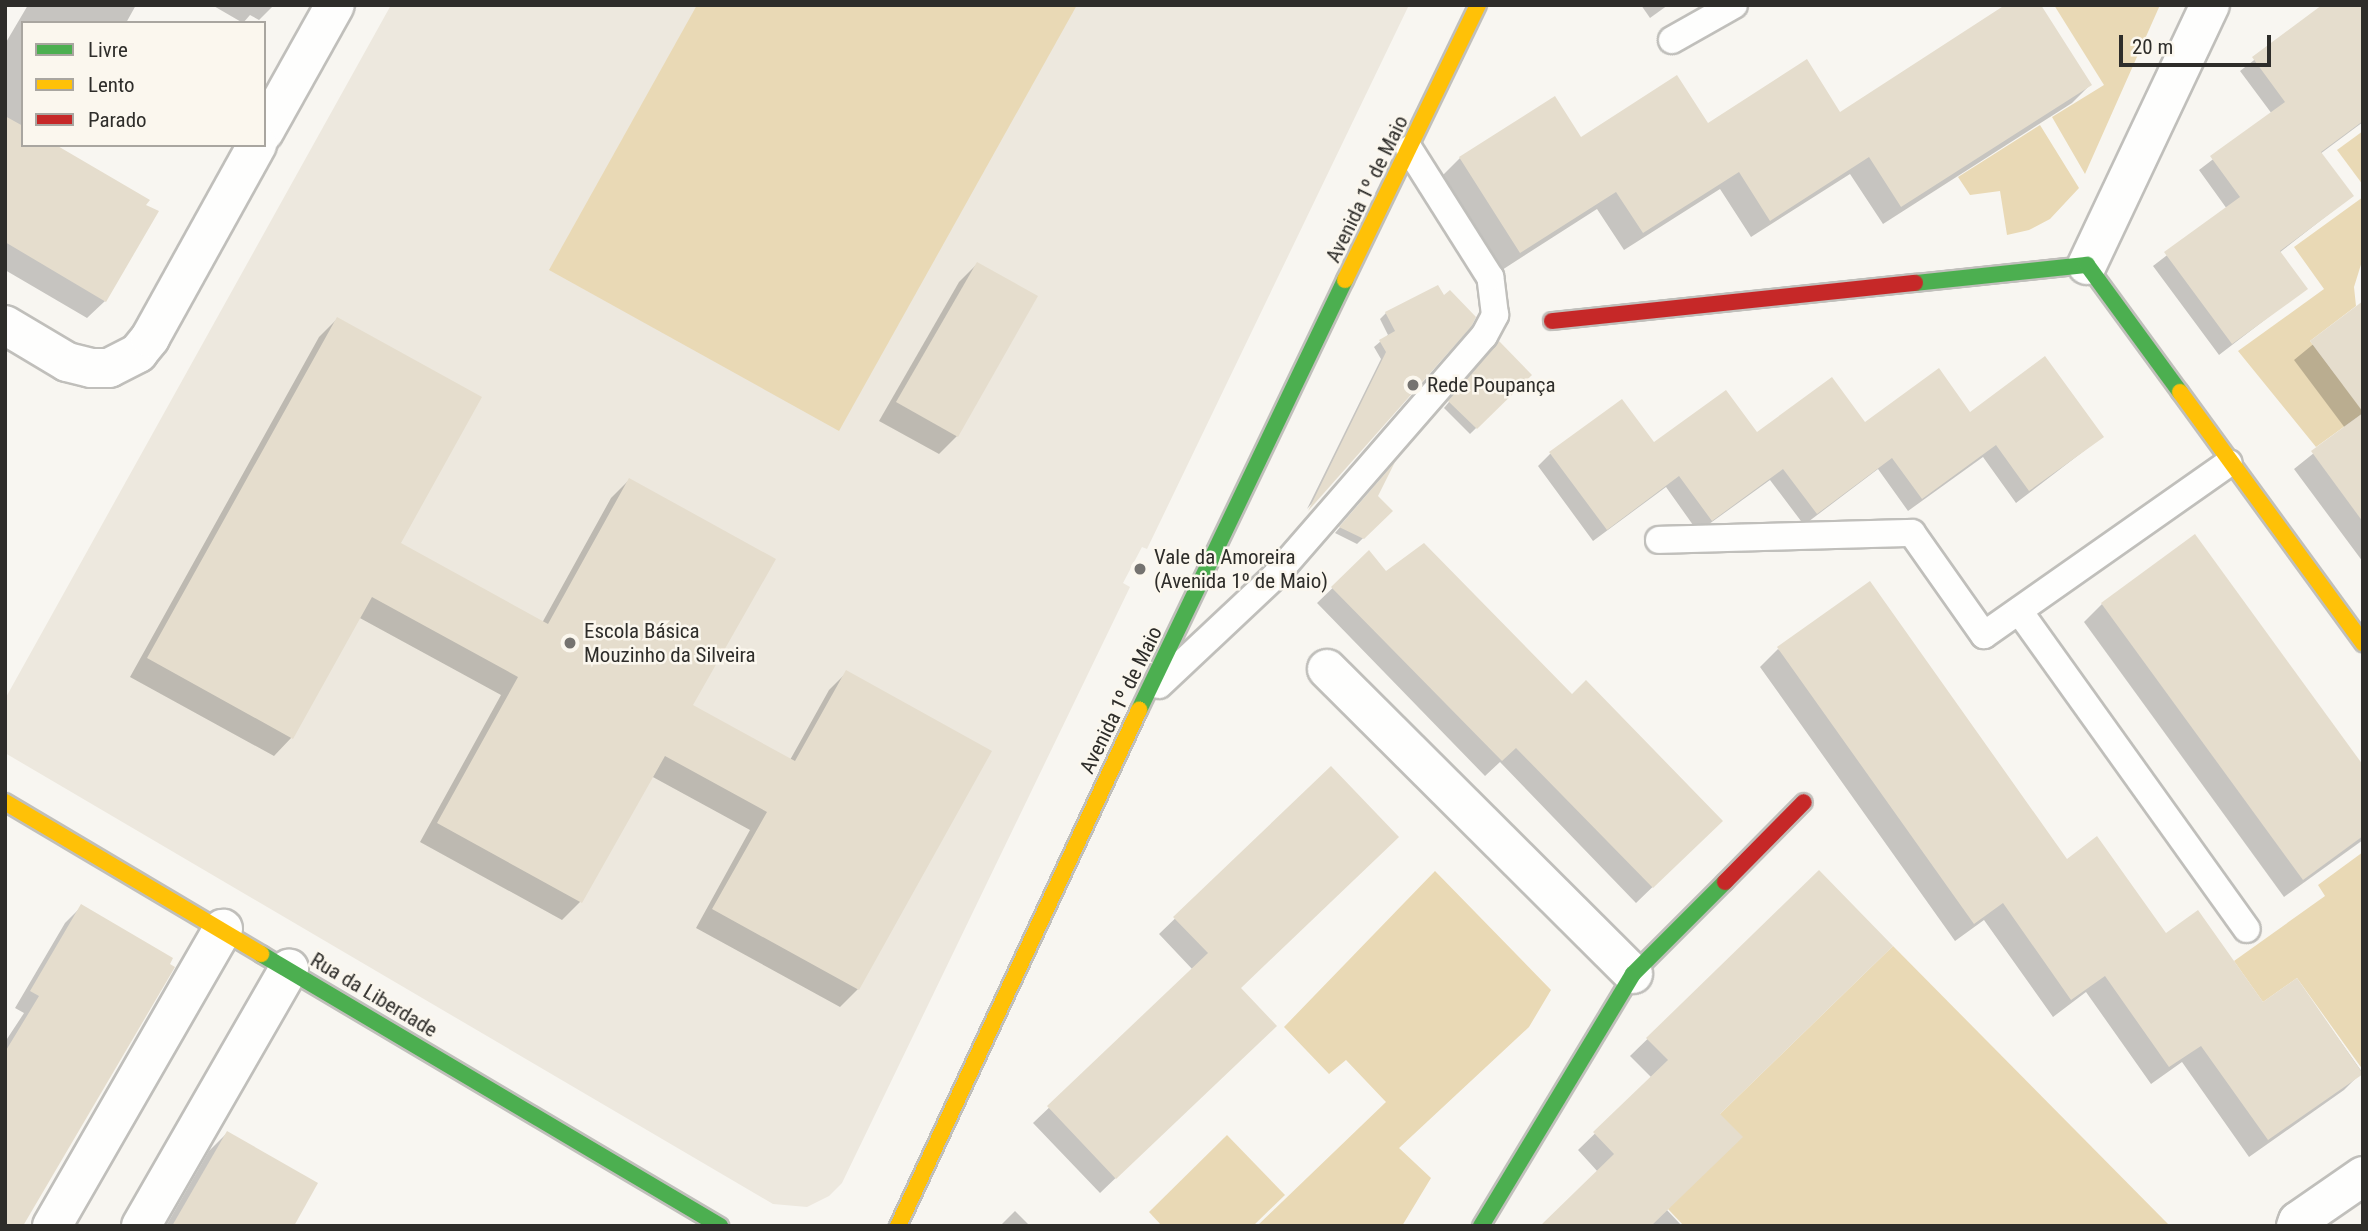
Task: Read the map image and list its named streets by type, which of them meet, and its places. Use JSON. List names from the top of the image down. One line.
{"streets":{"street":["Avenida 1º de Maio","Rua da Liberdade"]},"places":["Rede Poupança","Vale da Amoreira (Avenida 1º de Maio)","Escola Básica Mouzinho da Silveira"],"legend":["Livre","Lento","Parado"],"scale_bar":"20 m"}
